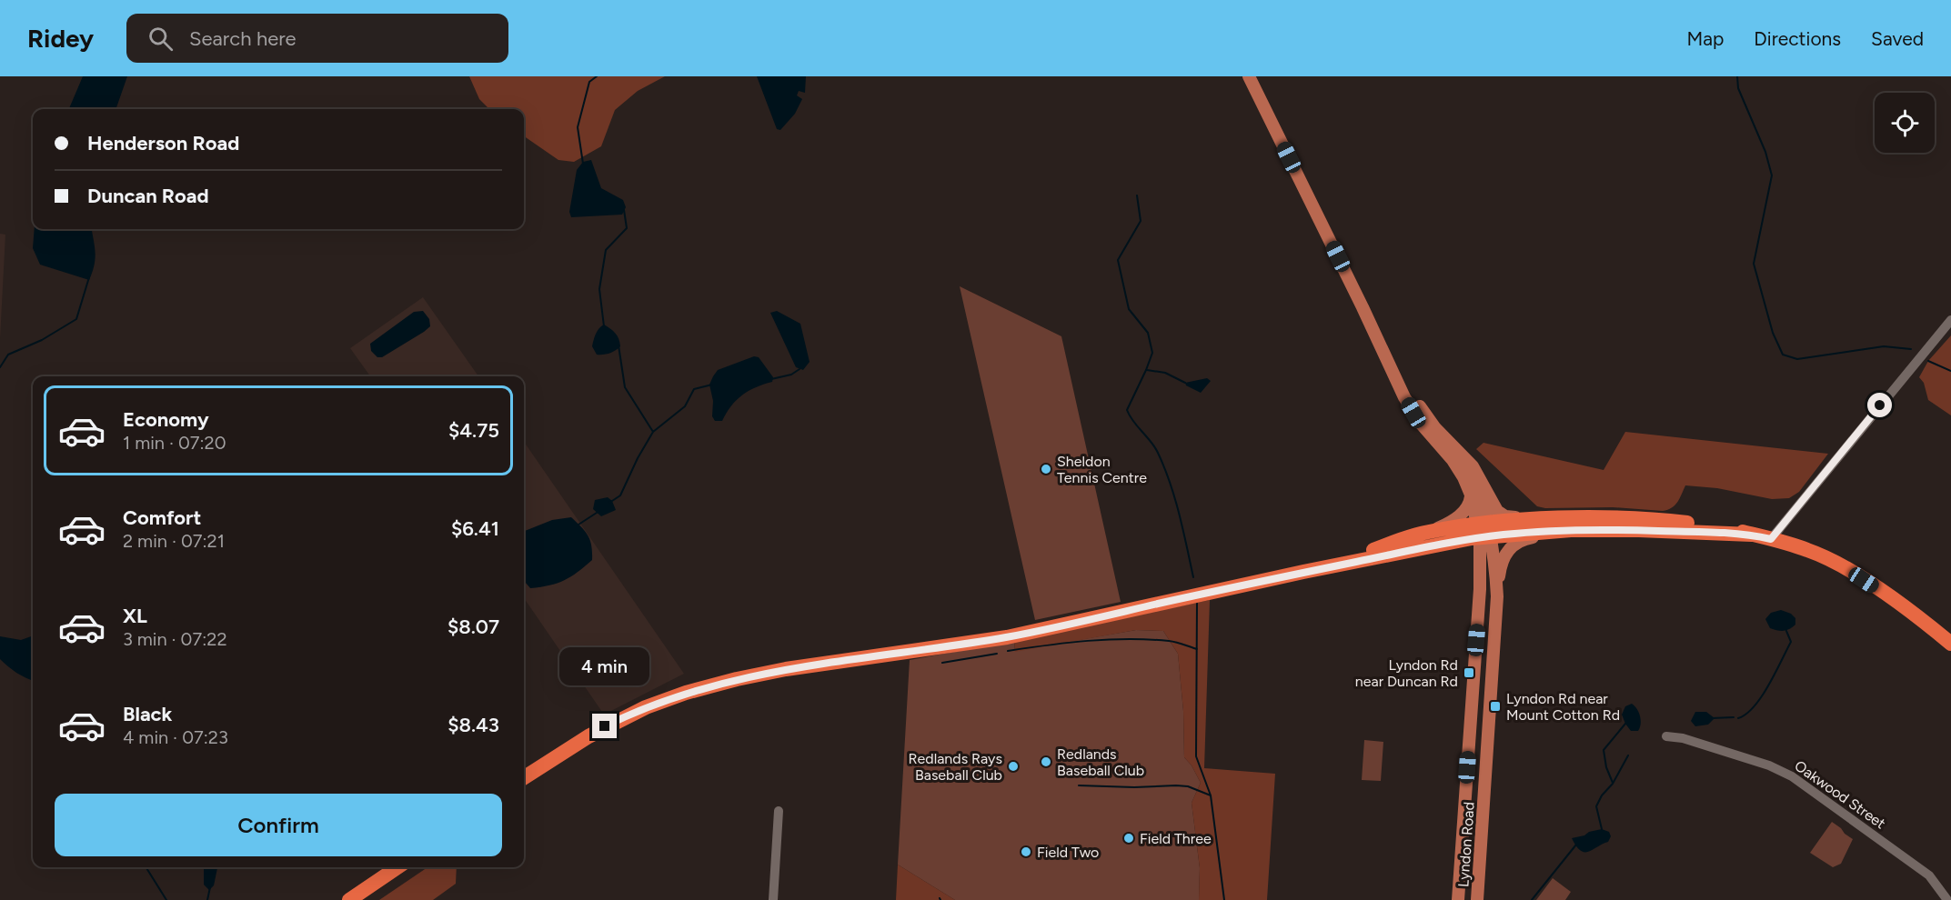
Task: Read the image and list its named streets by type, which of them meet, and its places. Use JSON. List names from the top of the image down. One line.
{"streets":{"main road":["Lyndon Road"],"street":["Oakwood Street"]},"places":{"other":["Sheldon Tennis Centre","Redlands Baseball Club","Redlands Rays Baseball Club","Field Three","Field Two"],"transit":["Lyndon Rd near Duncan Rd","Lyndon Rd near Mount Cotton Rd"]},"page":{"header":"Ridey","search":"Search here","nav":["Map","Directions","Saved"],"banner":["Henderson Road","Duncan Road"],"list":[{"name":"Economy","note":"1 min · 07:20","value":"$4.75"},{"name":"Comfort","note":"2 min · 07:21","value":"$6.41"},{"name":"XL","note":"3 min · 07:22","value":"$8.07"},{"name":"Black","note":"4 min · 07:23","value":"$8.43"}],"bubble":"4 min","buttons":"Confirm"}}
